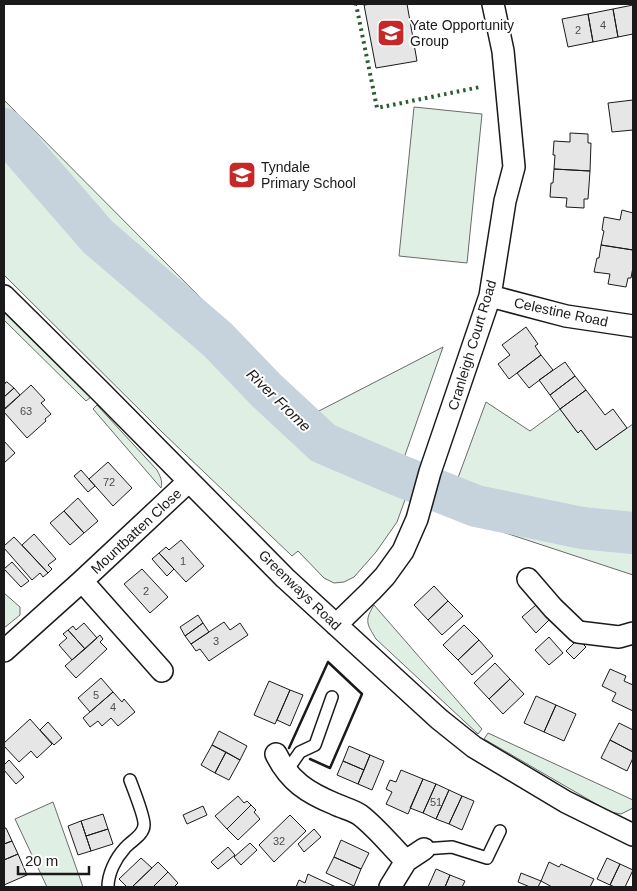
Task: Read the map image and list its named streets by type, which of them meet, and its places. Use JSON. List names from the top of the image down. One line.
{"streets":{"street":["Celestine Road","Cranleigh Court Road","Mountbatten Close","Greenways Road"]},"crossings":[["Celestine Road","Cranleigh Court Road"],["Cranleigh Court Road","Greenways Road"],["Mountbatten Close","Greenways Road"]],"water":["River Frome"],"places":{"school or university":["Yate Opportunity Group","Tyndale Primary School"]},"house_numbers":["4","2","63","72","1","2","3","5","4","51","32"],"scale_bar":"20 m"}
